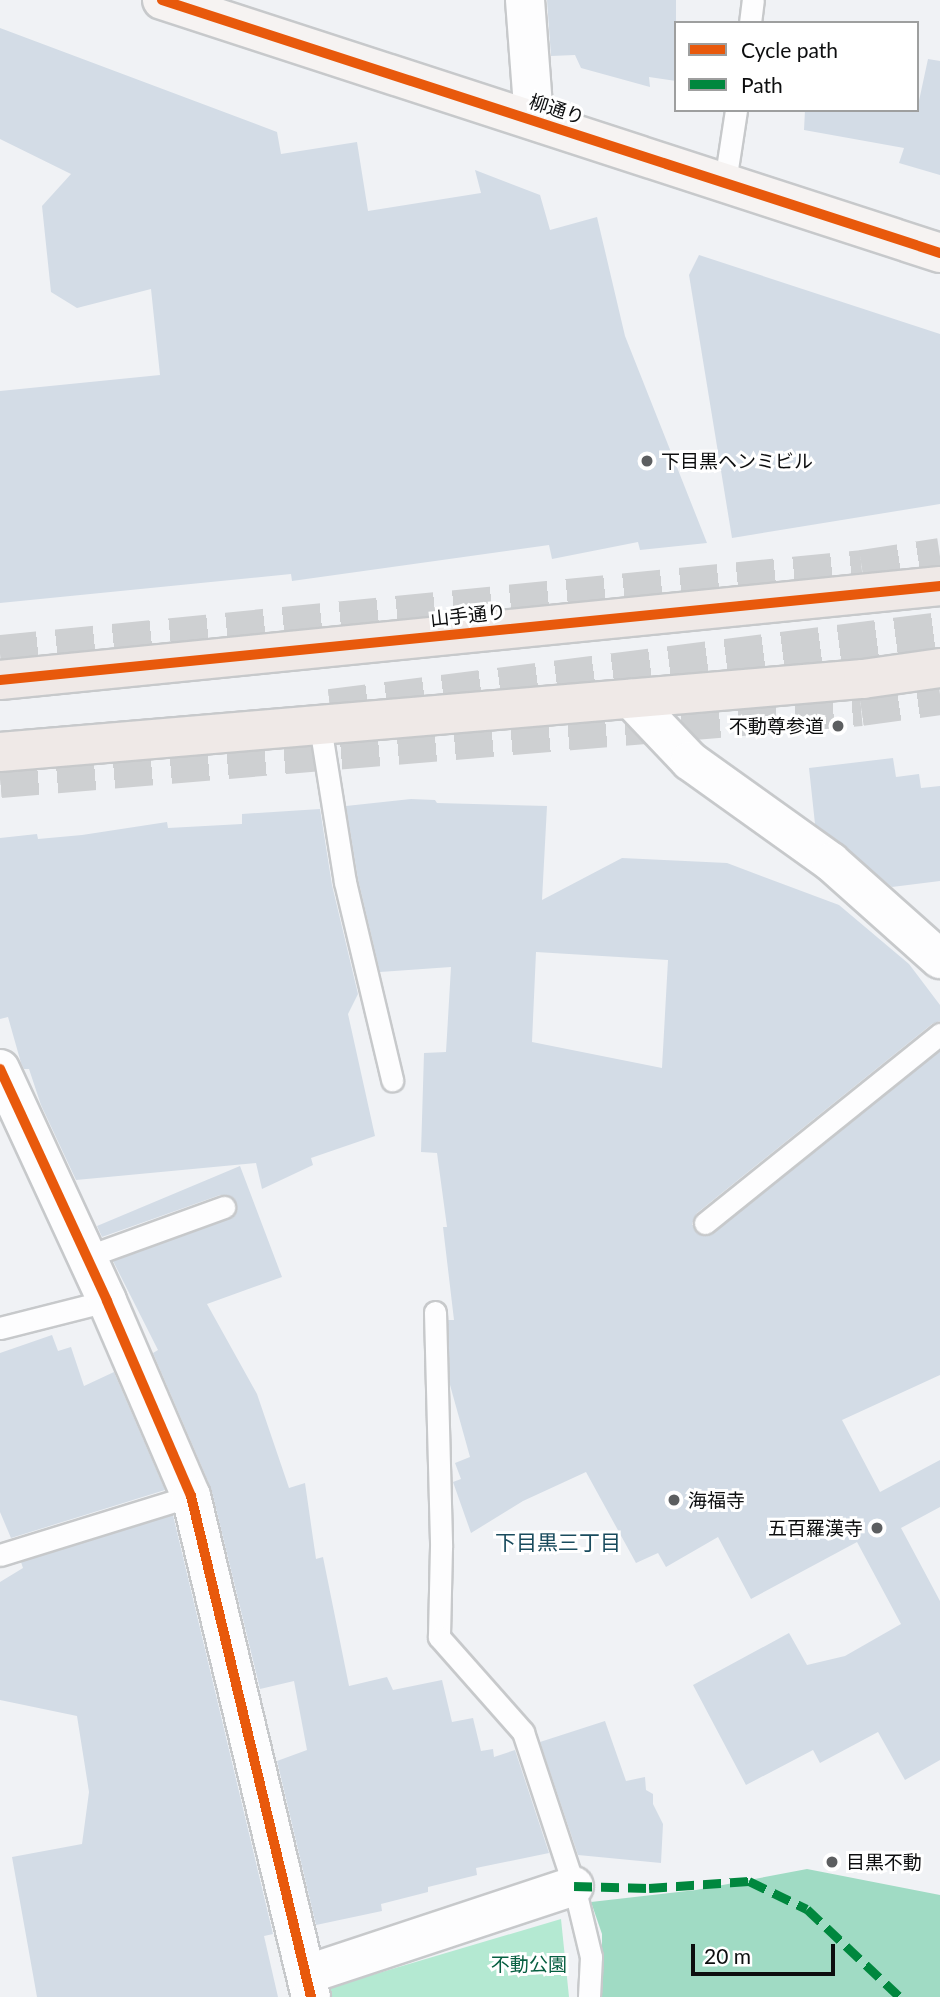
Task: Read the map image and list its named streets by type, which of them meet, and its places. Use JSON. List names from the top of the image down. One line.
{"streets":{"main road":["山手通り"],"street":["柳通り"]},"districts":["下目黒三丁目"],"parks":["不動公園"],"places":["下目黒ヘンミビル","不動尊参道","海福寺","五百羅漢寺","目黒不動"],"legend":["Cycle path","Path"],"scale_bar":"20 m"}
